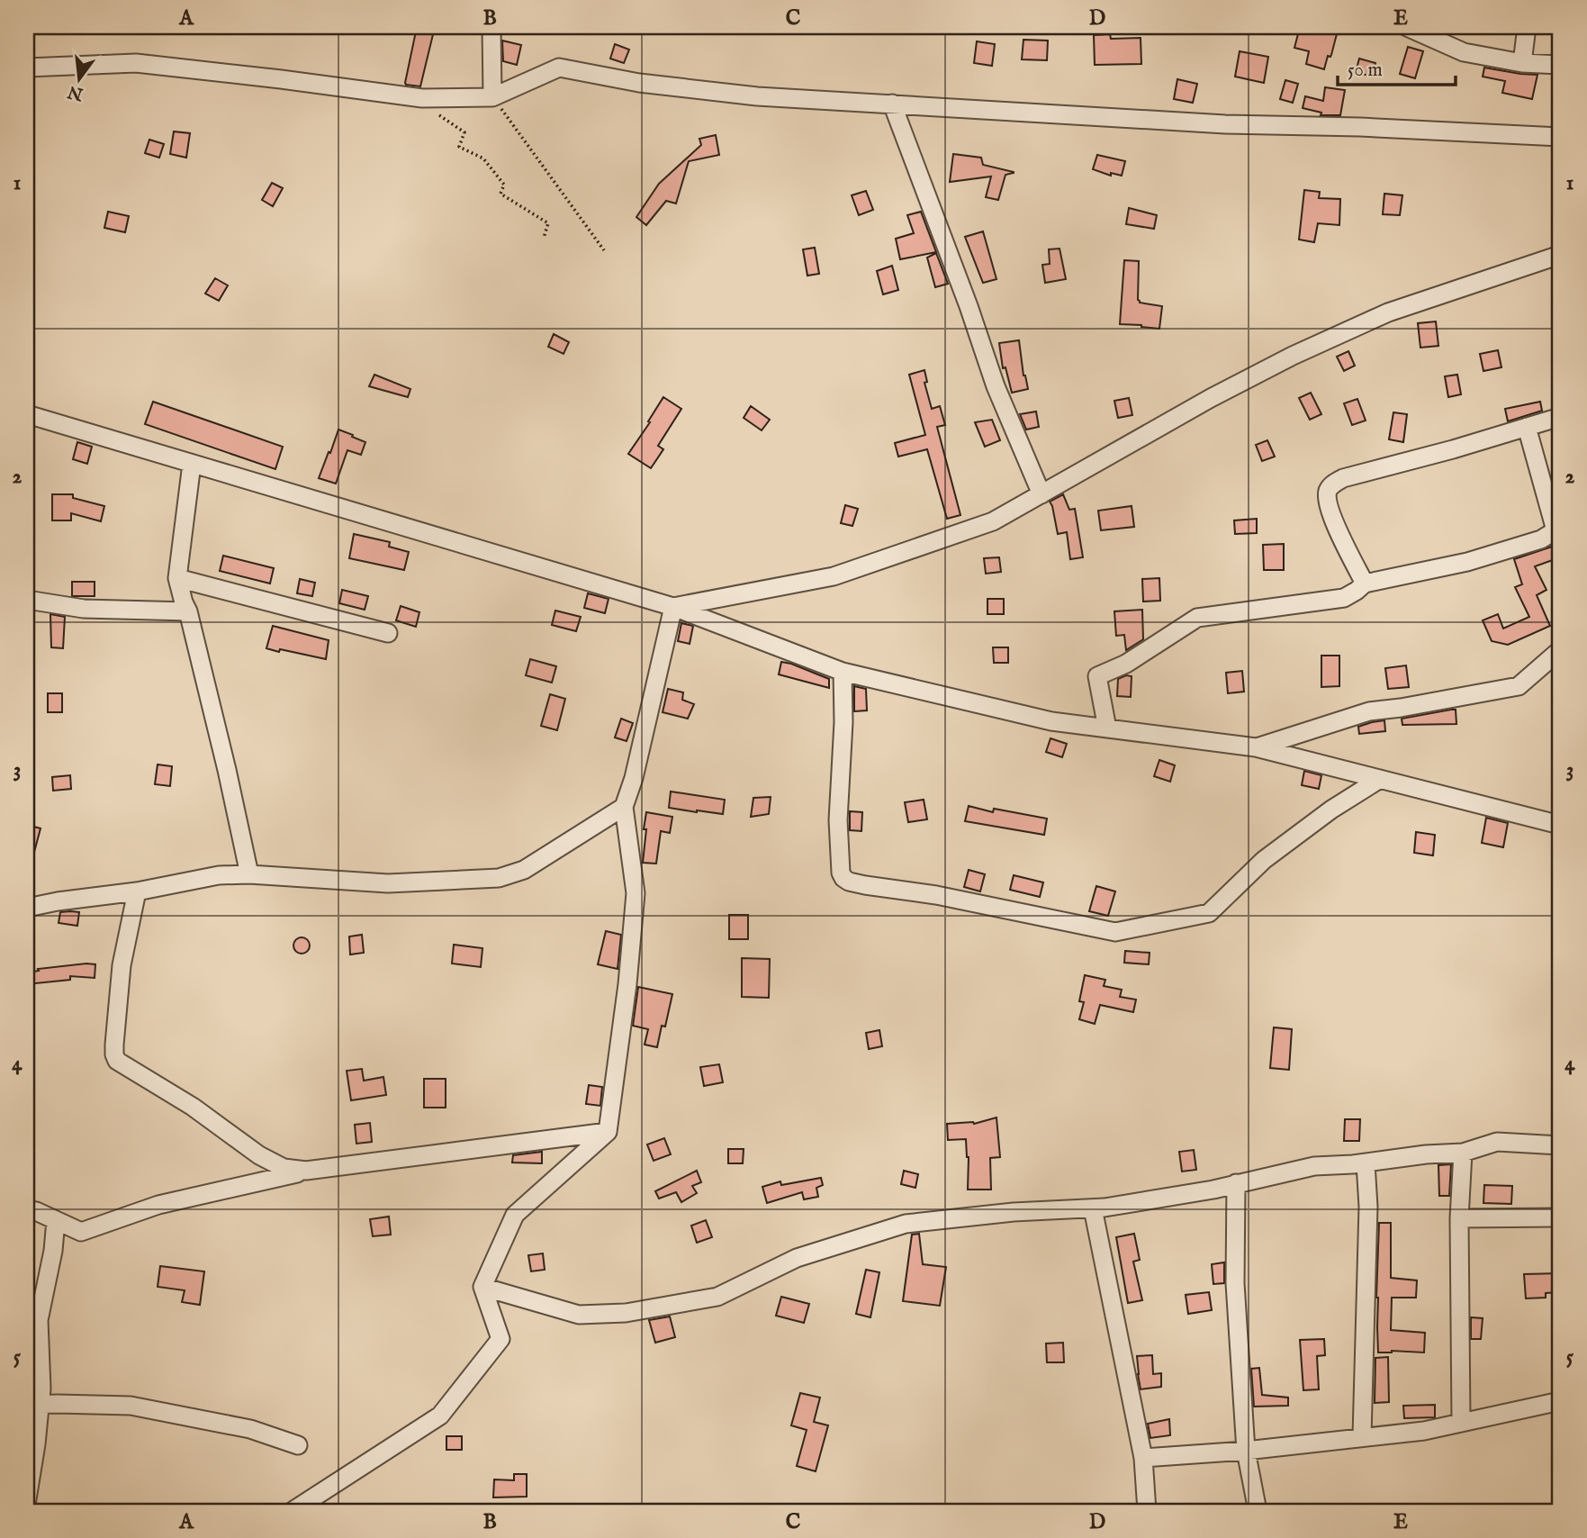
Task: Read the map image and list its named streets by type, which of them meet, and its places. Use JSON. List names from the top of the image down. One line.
{"scale_bar":"50 m","north":"bottom","grid":{"columns":["A","B","C","D","E"],"rows":["1","2","3","4","5"]}}
